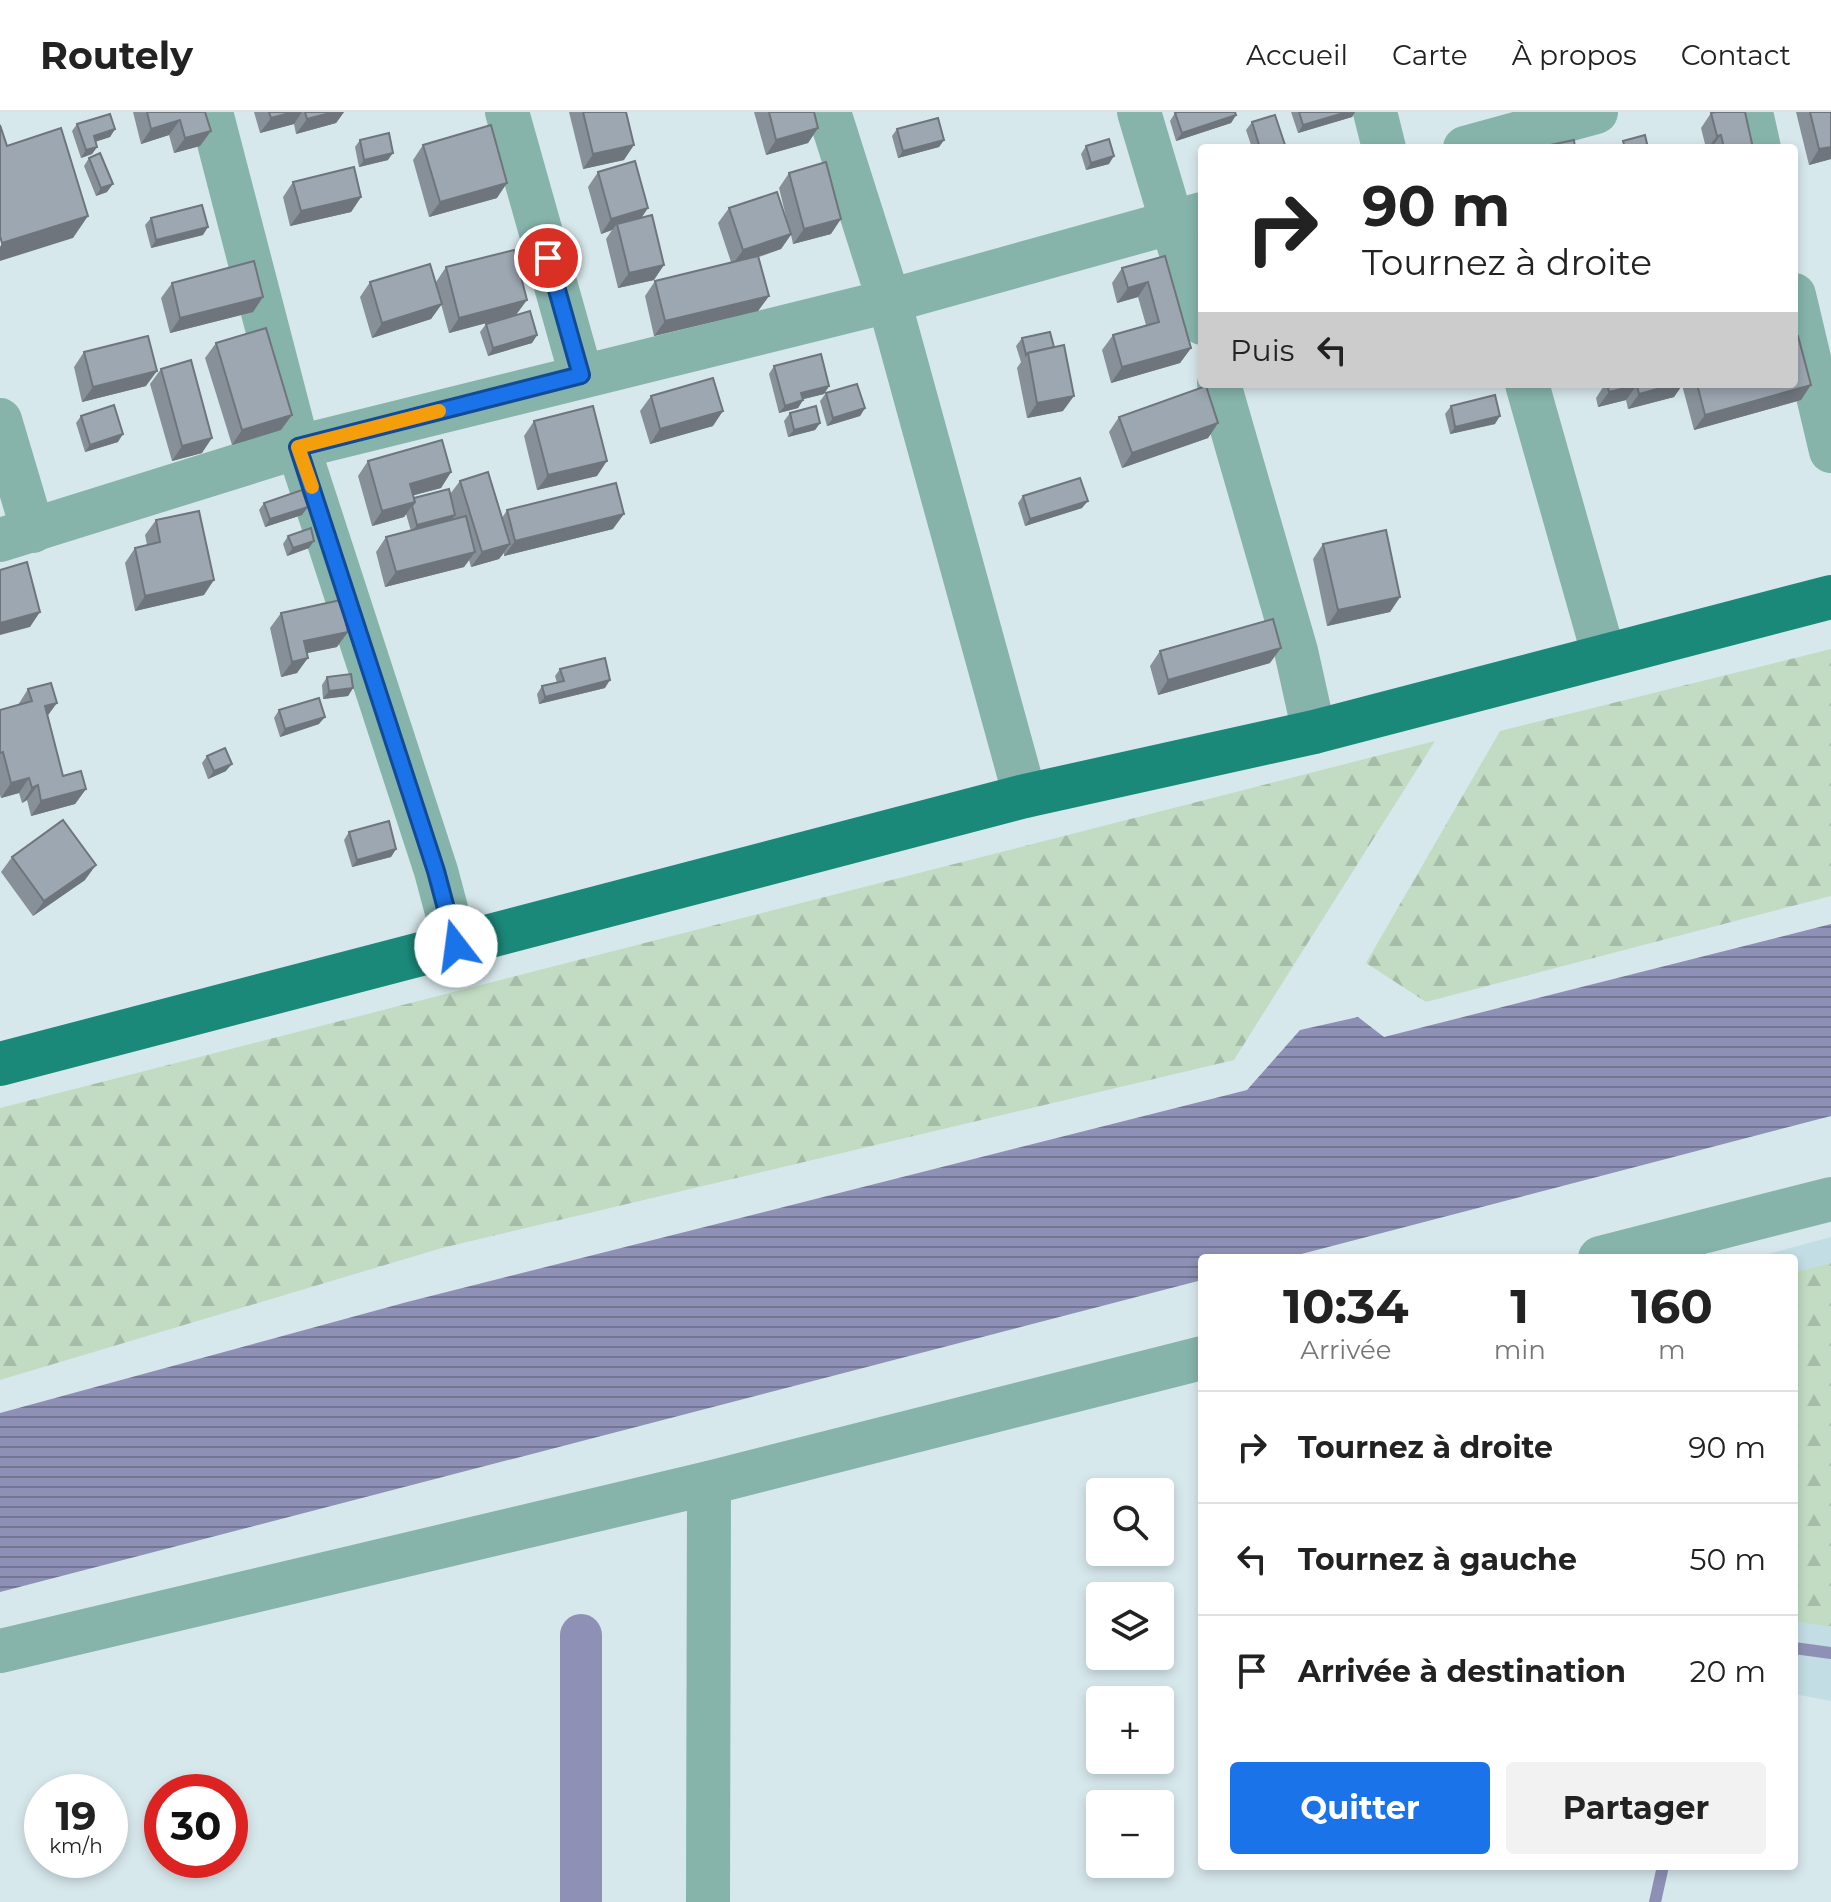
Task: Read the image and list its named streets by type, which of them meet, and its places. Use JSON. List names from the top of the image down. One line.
{"page":{"header":"Routely","nav":["Accueil","Carte","À propos","Contact"],"turn":["90 m","Tournez à droite"],"then":"Puis","eta":["10:34","Arrivée","1","min","160","m"],"list":[{"name":"Tournez à droite","value":"90 m"},{"name":"Tournez à gauche","value":"50 m"},{"name":"Arrivée à destination","value":"20 m"}],"map_buttons":["+","−"],"buttons":["Quitter","Partager"],"speed":"19 km/h","limit":"30"}}
